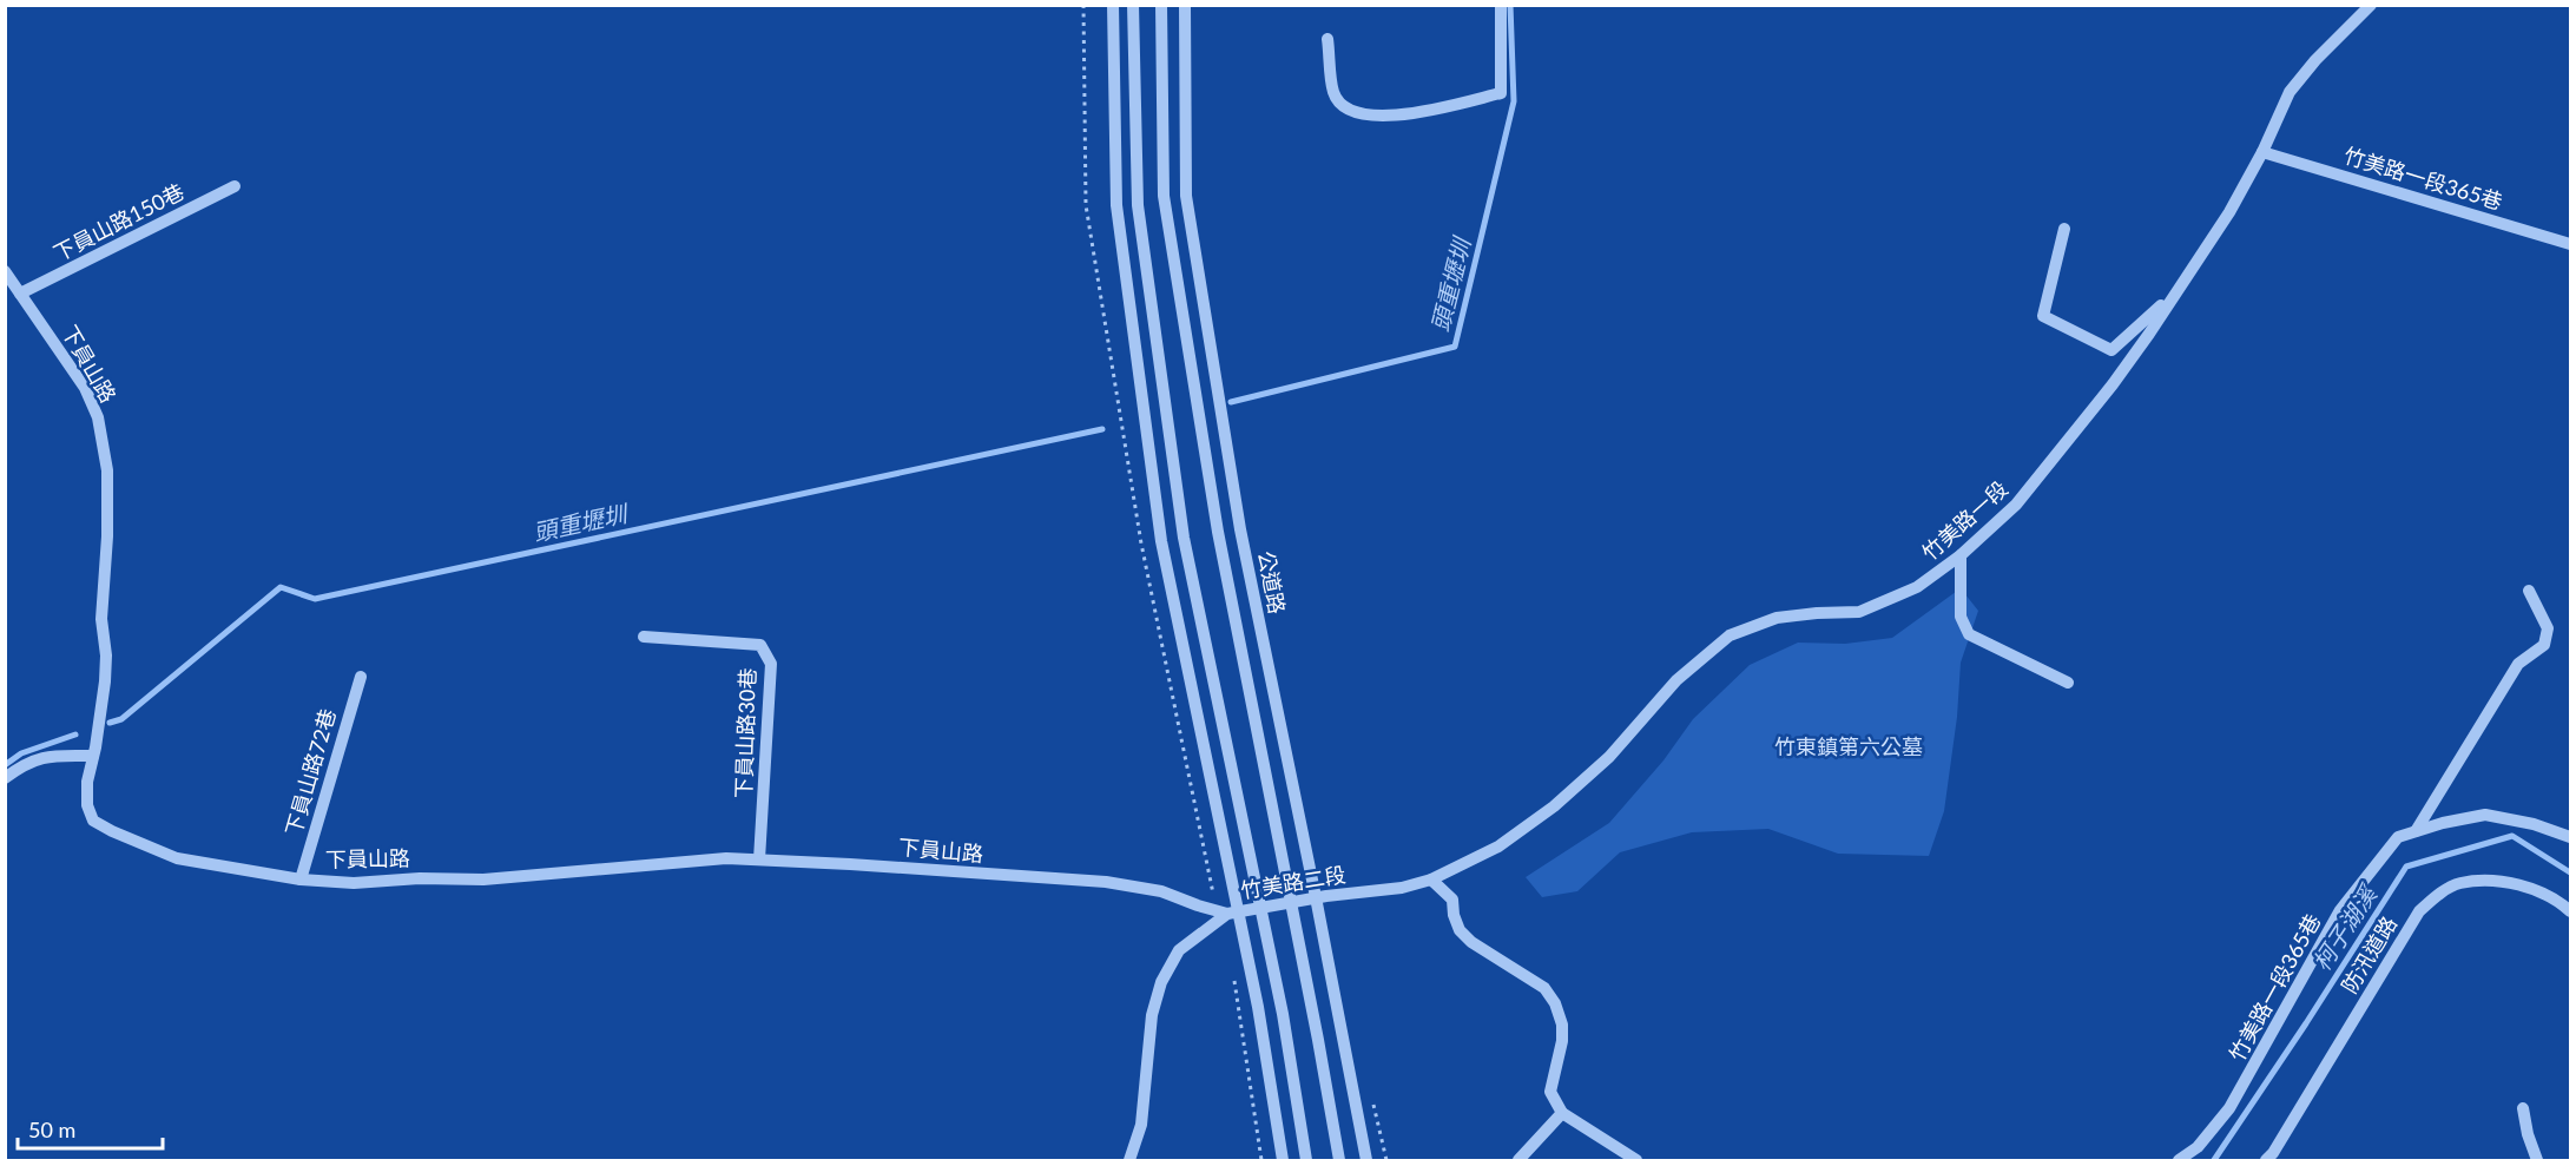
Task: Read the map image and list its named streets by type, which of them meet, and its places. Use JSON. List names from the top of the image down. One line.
{"streets":{"street":["竹美路一段365巷","下員山路150巷","下員山路","竹美路一段","公道路","下員山路30巷","下員山路72巷","竹美路二段","防汛道路"]},"crossings":[["竹美路一段365巷","竹美路一段"],["下員山路150巷","下員山路"],["下員山路","下員山路30巷"],["下員山路","下員山路72巷"],["下員山路","竹美路二段"],["竹美路一段","竹美路二段"],["公道路","竹美路二段"]],"water":["頭重壢圳","柯子湖溪"],"parks":["竹東鎮第六公墓"],"scale_bar":"50 m"}
